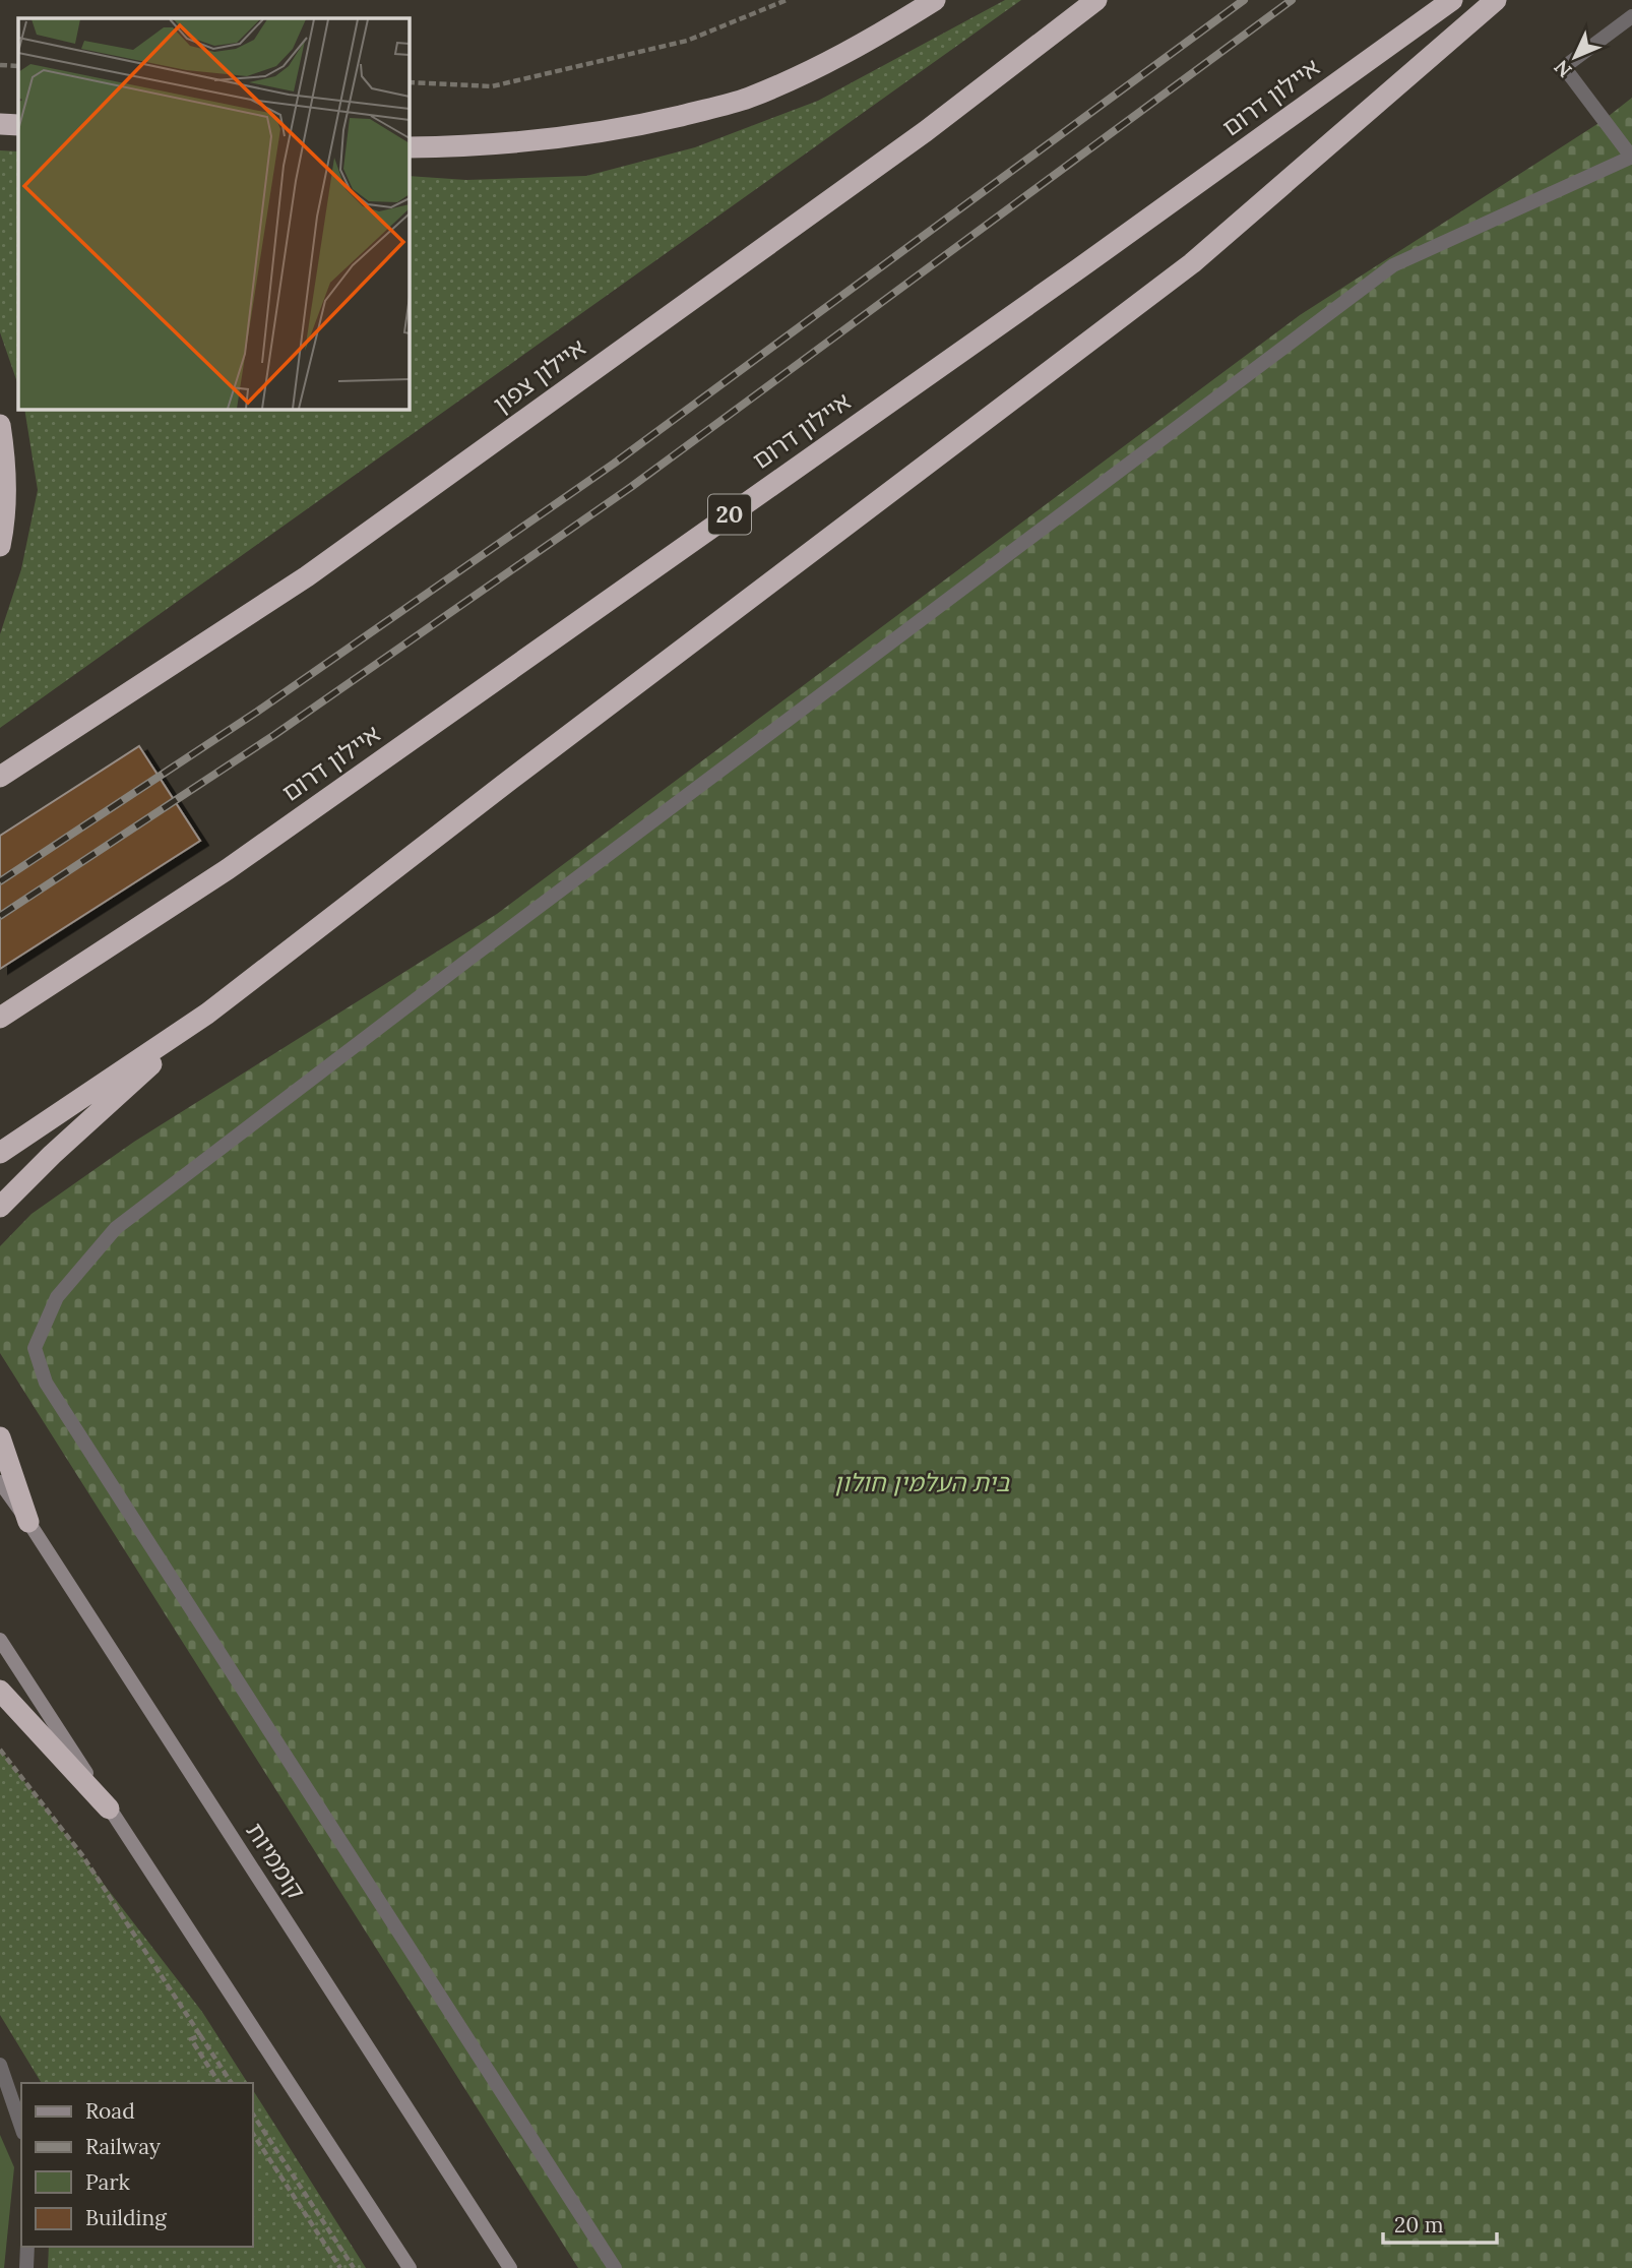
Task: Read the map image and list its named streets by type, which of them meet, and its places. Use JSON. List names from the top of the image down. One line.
{"streets":{"highway":["איילון דרום","איילון צפון","20"],"main road":["קוממיות"]},"parks":["בית העלמין חולון"],"legend":["Road","Railway","Park","Building"],"scale_bar":"20 m","north":"bottom left"}
